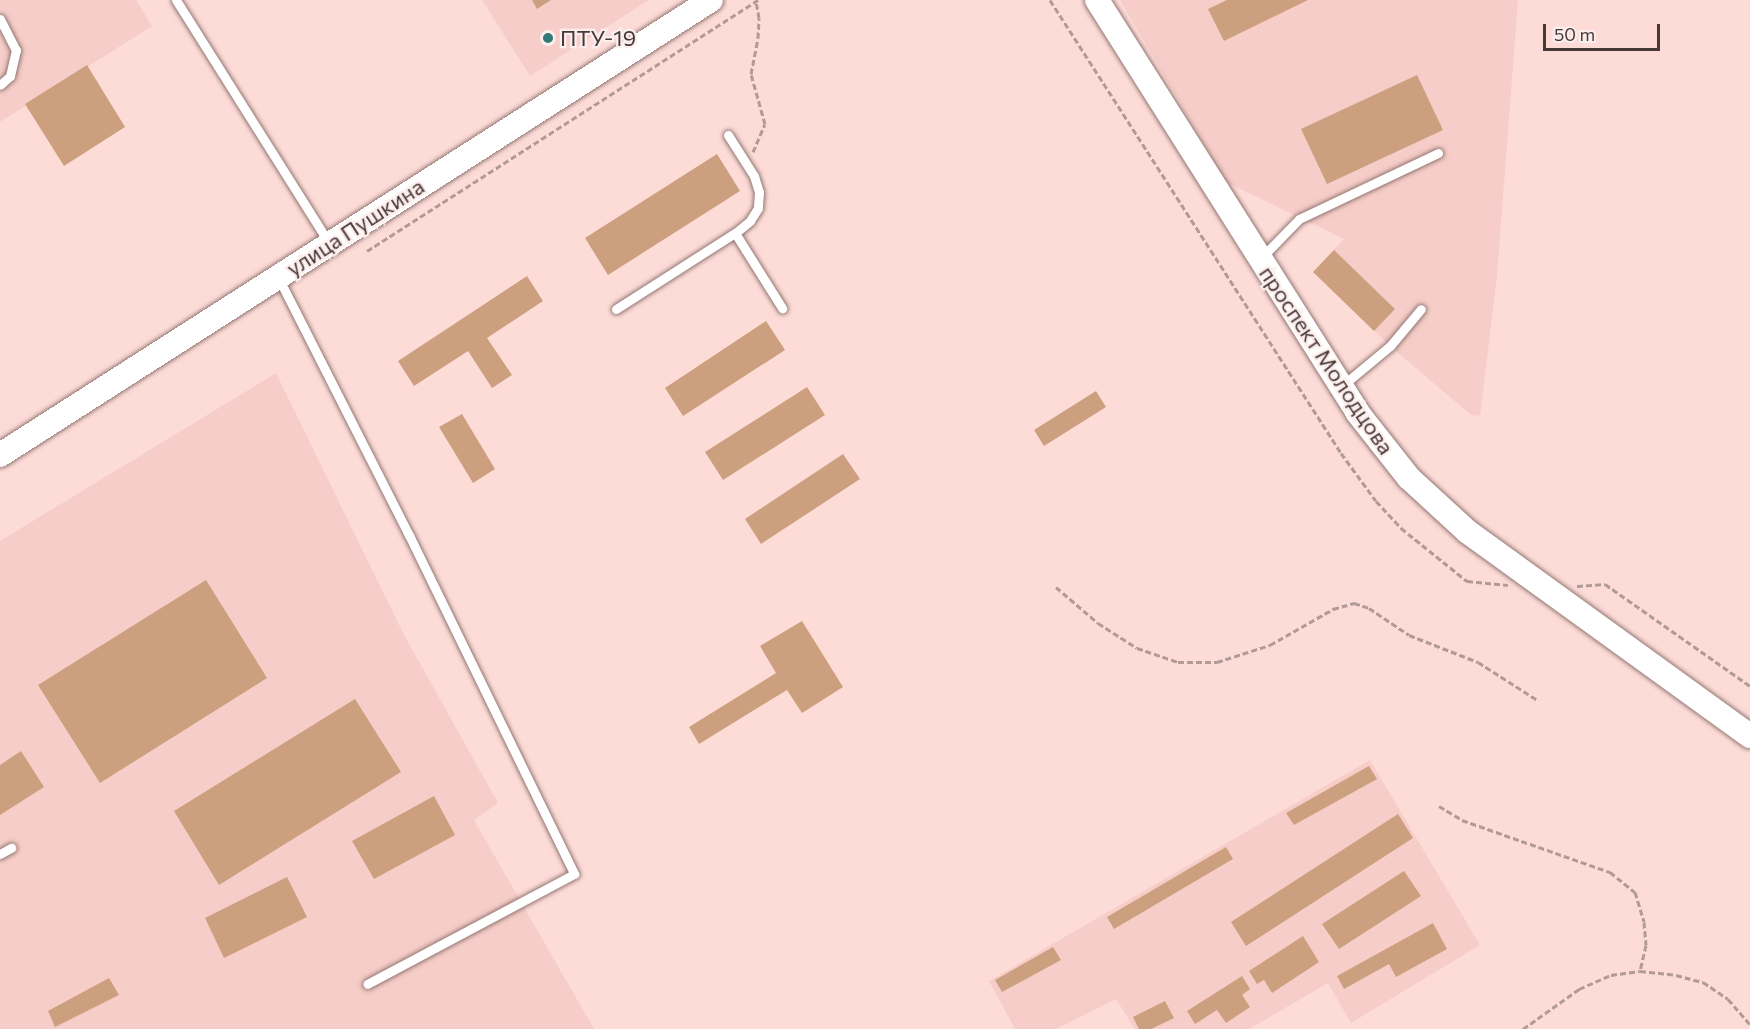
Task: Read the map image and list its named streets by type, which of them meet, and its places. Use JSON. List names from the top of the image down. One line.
{"streets":{"main road":["улица Пушкина","проспект Молодцова"]},"places":["ПТУ-19"],"scale_bar":"50 m"}
